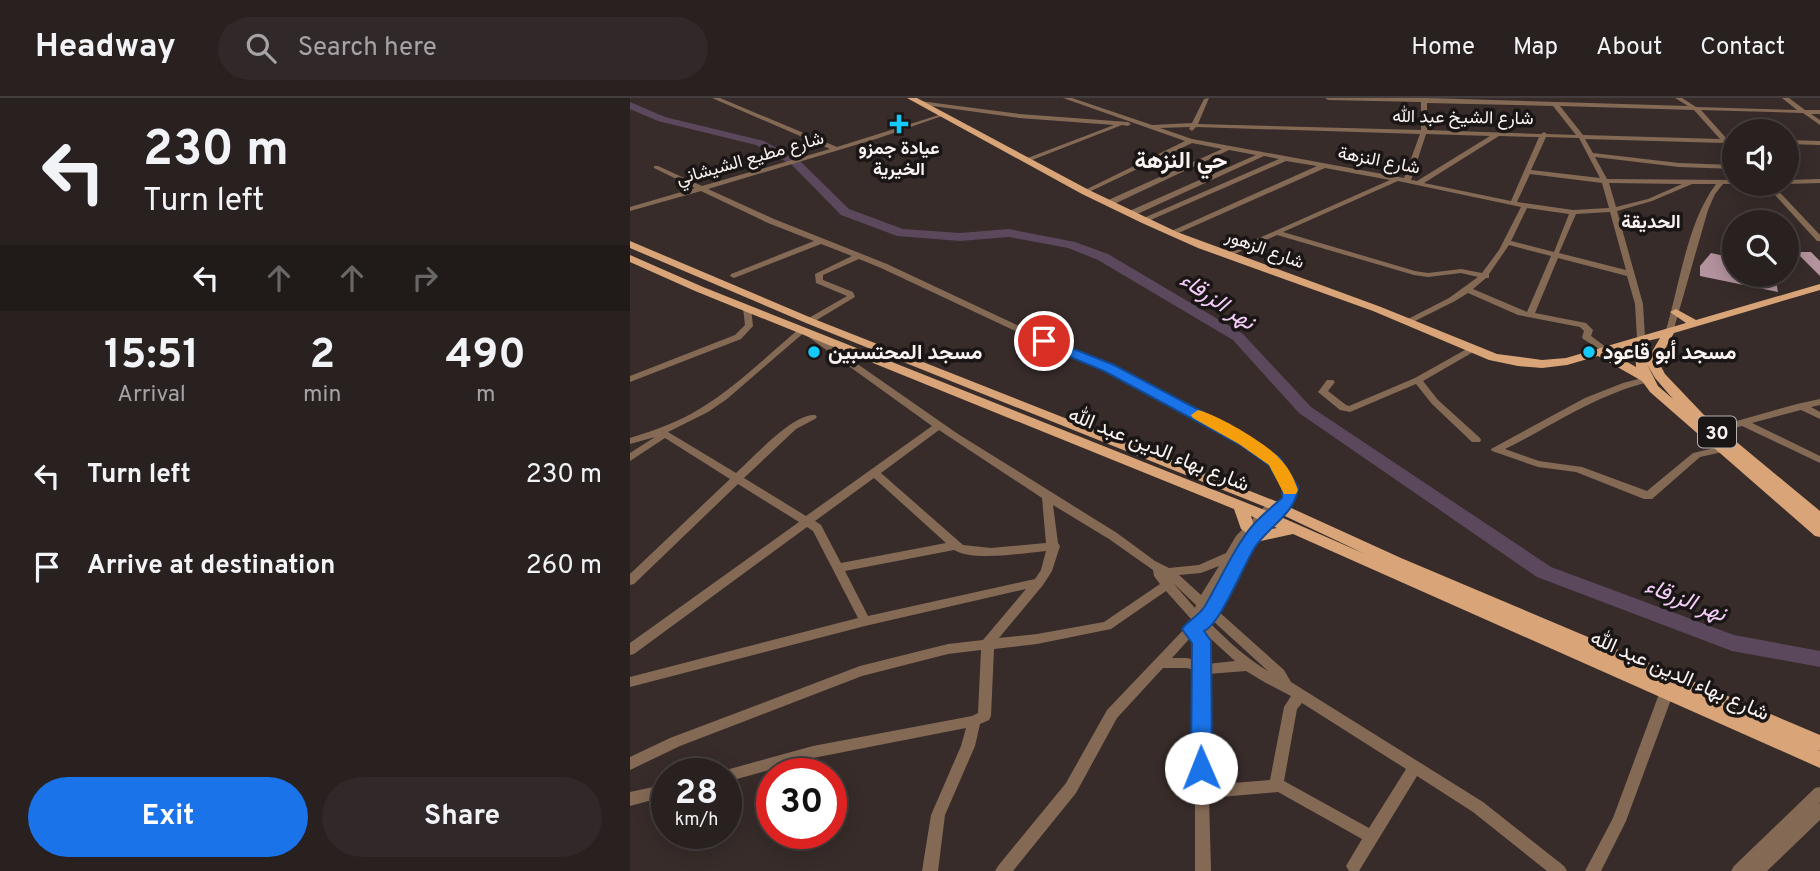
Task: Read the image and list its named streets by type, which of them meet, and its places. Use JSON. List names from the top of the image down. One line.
{"streets":{"main road":["شارع الزهور","30","شارع بهاء الدين عبد الله"],"street":["شارع الشيخ عبد الله","شارع مطيع الشيشاني","شارع النزهة"]},"crossings":[["شارع الشيخ عبد الله","شارع النزهة"],["شارع مطيع الشيشاني","شارع الزهور"],["شارع الزهور","30"]],"districts":["حي النزهة","الحديقة"],"water":["نهر الزرقاء"],"places":{"health":["عيادة جمزو الخيرية"],"other":["مسجد المحتسبين","مسجد أبو قاعود"]},"page":{"header":"Headway","search":"Search here","nav":["Home","Map","About","Contact"],"turn":["230 m","Turn left"],"eta":["15:51","Arrival","2","min","490","m"],"list":[{"name":"Turn left","value":"230 m"},{"name":"Arrive at destination","value":"260 m"}],"speed":"28 km/h","limit":"30","buttons":["Exit","Share"]}}
